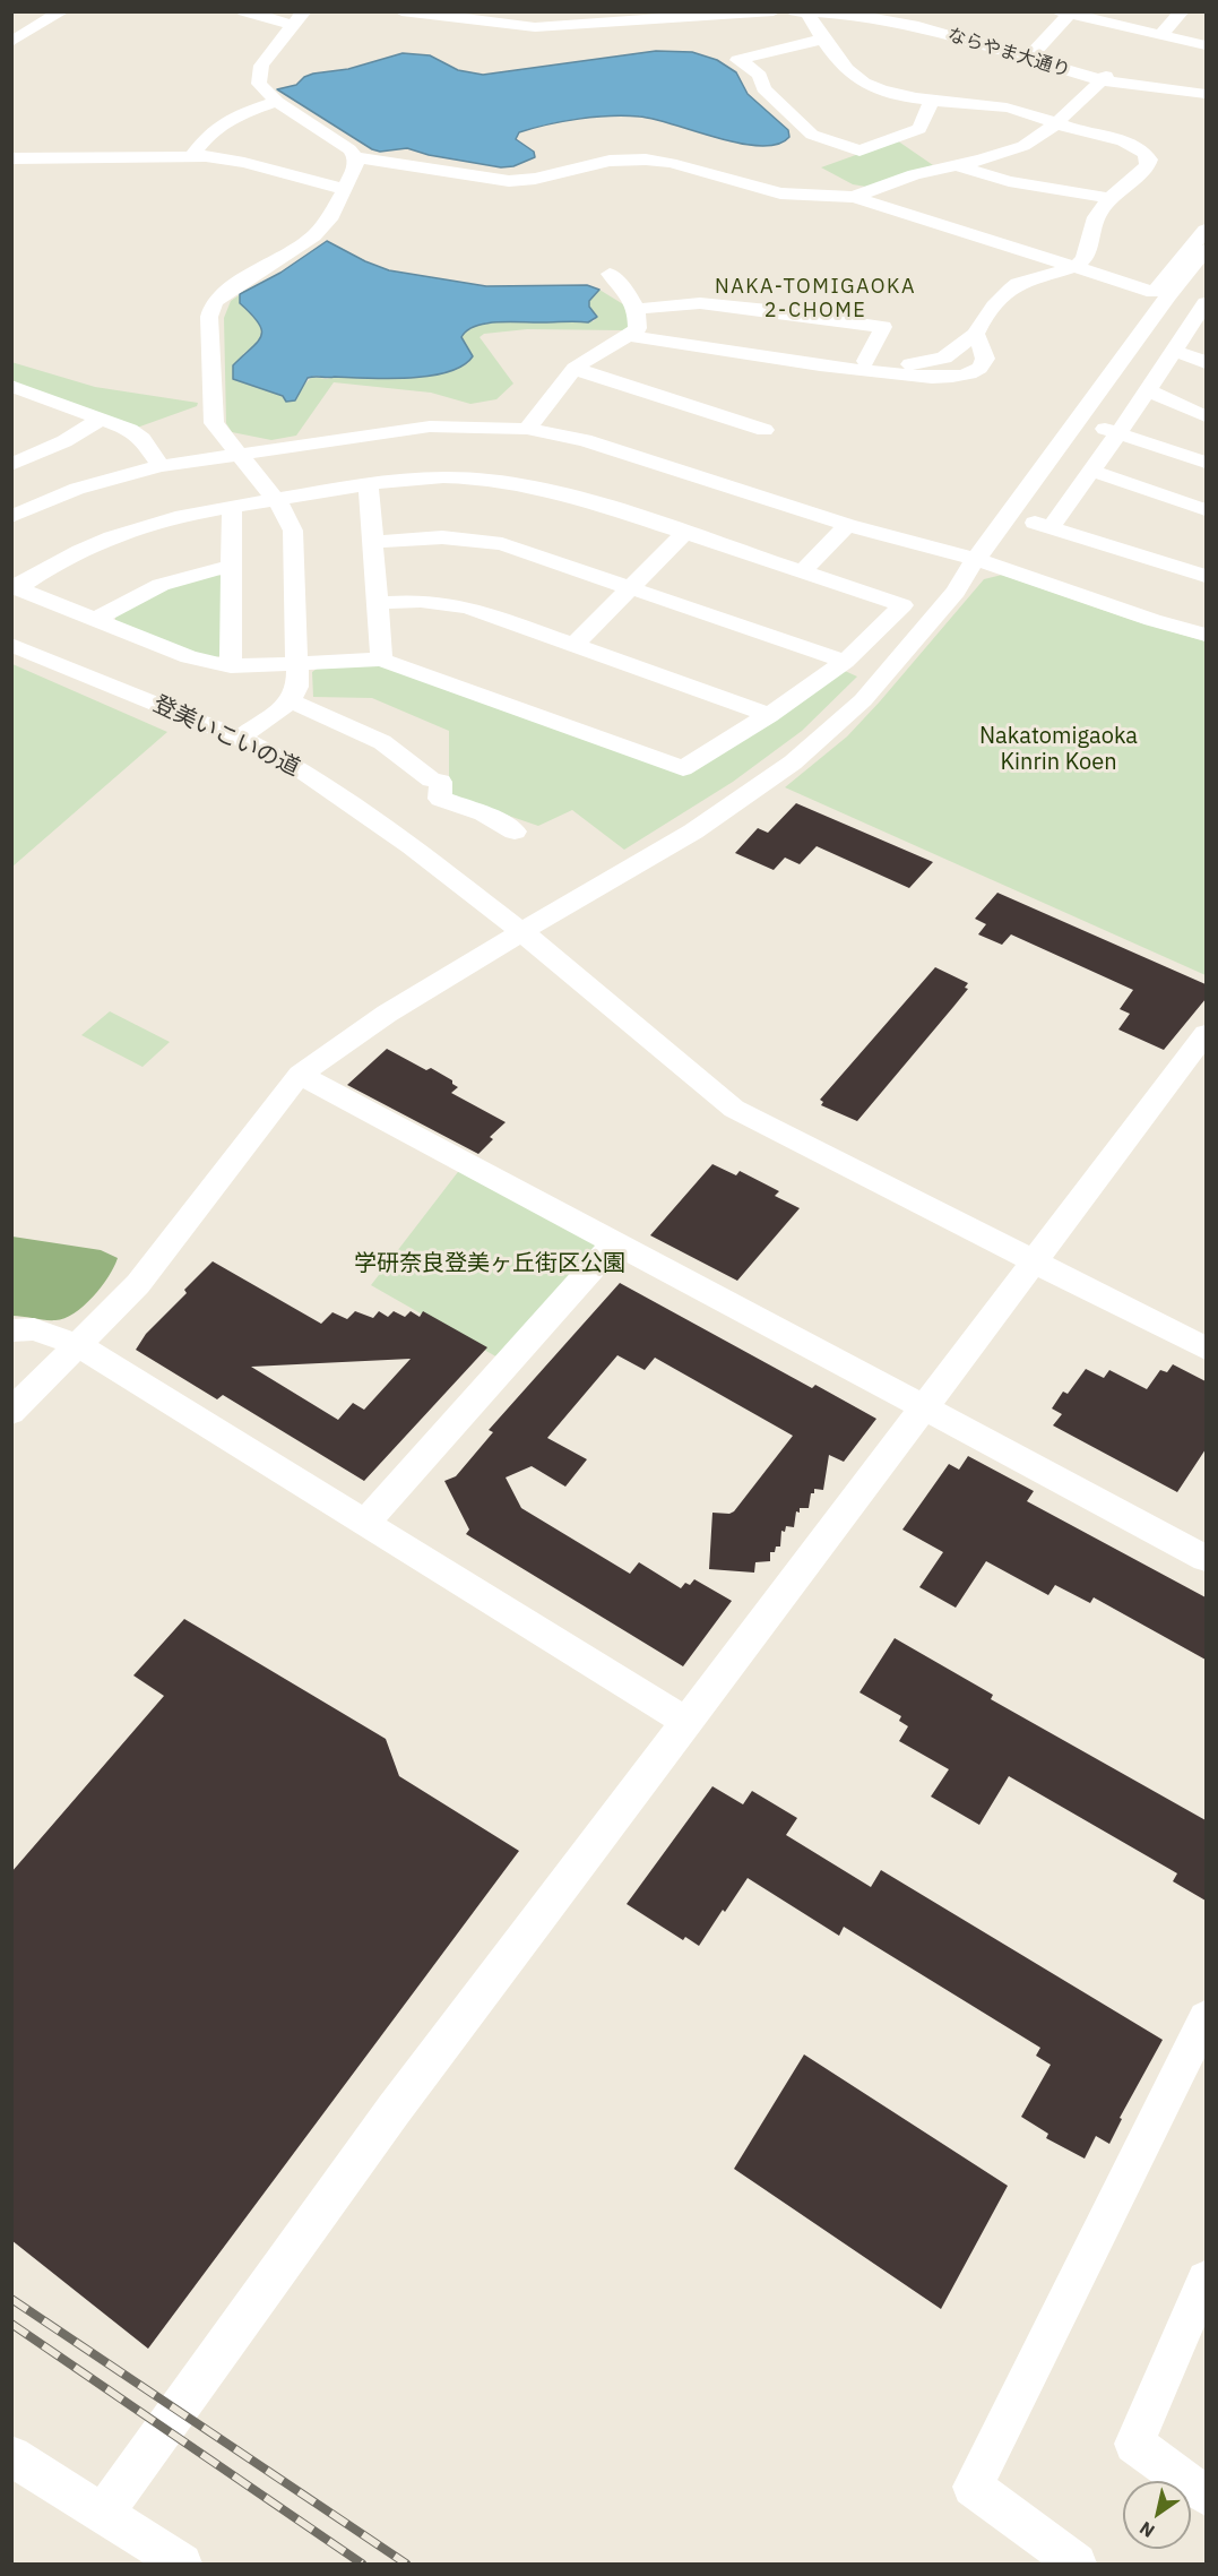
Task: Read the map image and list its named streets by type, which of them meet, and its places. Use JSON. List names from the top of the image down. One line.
{"streets":{"street":["ならやま大通り","登美いこいの道"]},"districts":["NAKA-TOMIGAOKA 2-CHOME"],"parks":["Nakatomigaoka Kinrin Koen","学研奈良登美ヶ丘街区公園"],"north":"bottom left"}
